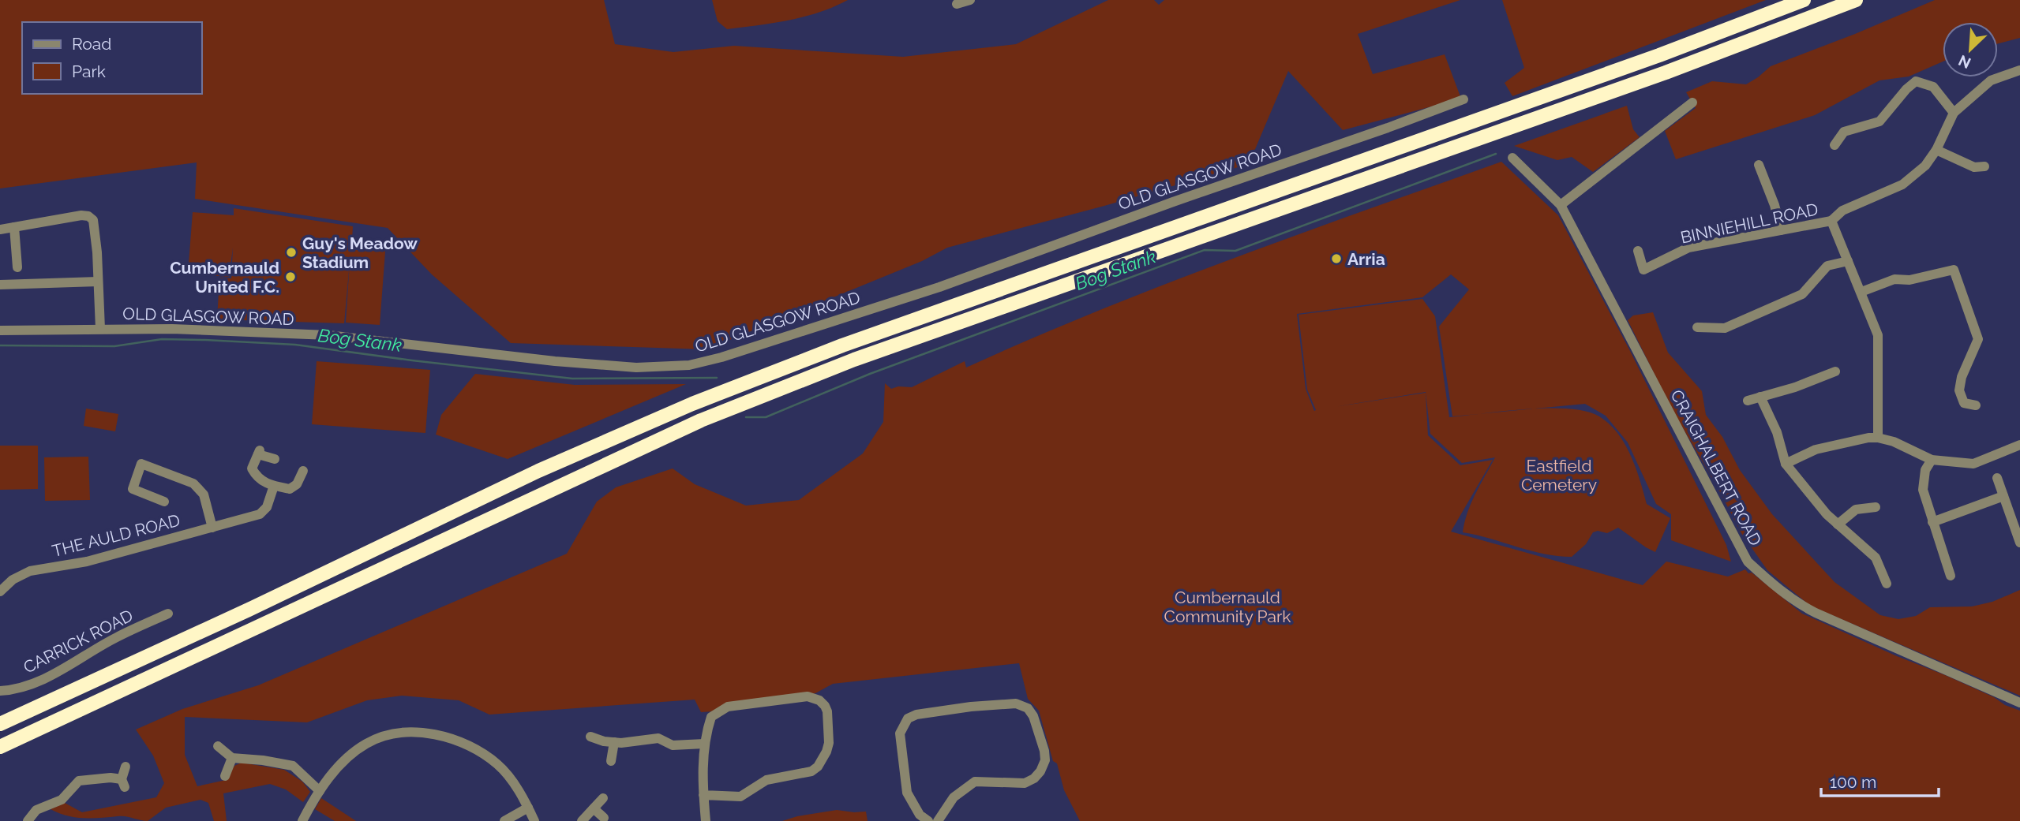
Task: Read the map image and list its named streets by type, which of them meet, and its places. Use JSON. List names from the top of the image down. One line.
{"streets":{"street":["OLD GLASGOW ROAD","BINNIEHILL ROAD","CRAIGHALBERT ROAD","THE AULD ROAD","CARRICK ROAD"]},"water":["Bog Stank"],"parks":["Eastfield Cemetery","Cumbernauld Community Park"],"places":["Guy's Meadow Stadium","Arria","Cumbernauld United F.C."],"legend":["Road","Park"],"scale_bar":"100 m","north":"bottom left"}
